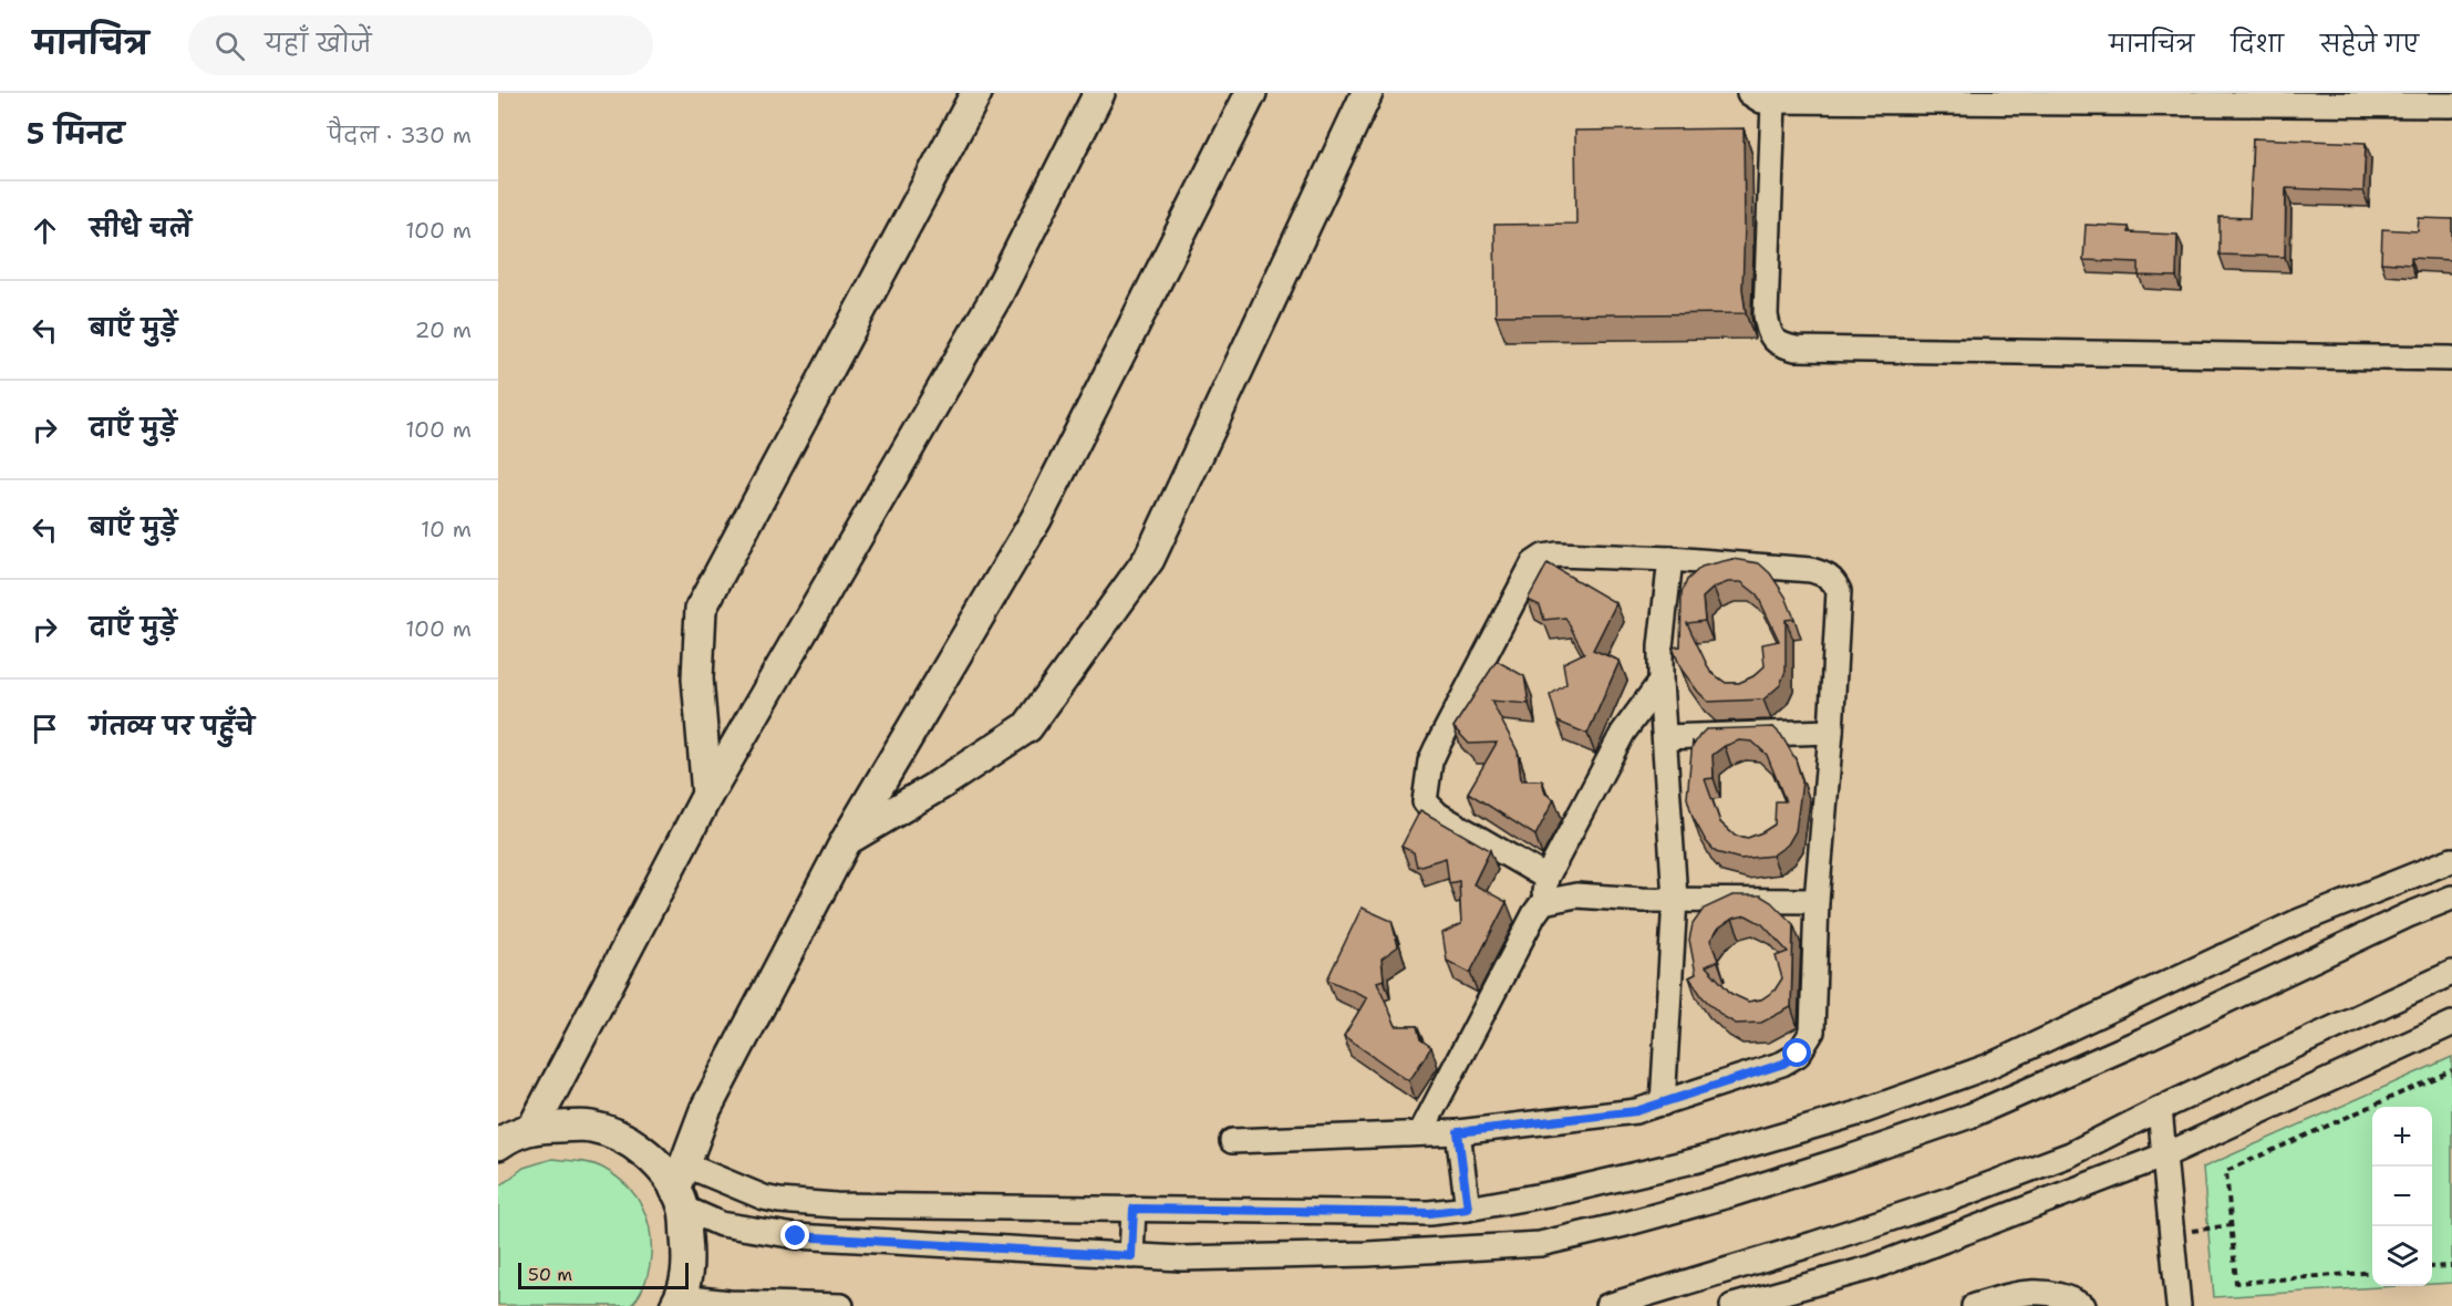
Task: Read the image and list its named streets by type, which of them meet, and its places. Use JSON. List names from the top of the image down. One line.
{"scale_bar":"50 m","page":{"header":"मानचित्र","search":"यहाँ खोजें","nav":["मानचित्र","दिशा","सहेजे गए"],"heading":["5 मिनट","पैदल · 330 m"],"list":[["सीधे चलें","100 m"],["बाएँ मुड़ें","20 m"],["दाएँ मुड़ें","100 m"],["बाएँ मुड़ें","10 m"],["दाएँ मुड़ें","100 m"],"गंतव्य पर पहुँचे"],"map_buttons":["+","−"],"scale":"50 m"}}
